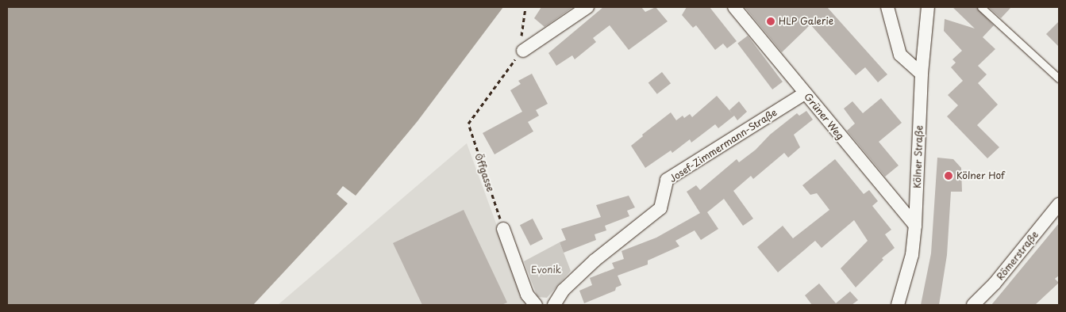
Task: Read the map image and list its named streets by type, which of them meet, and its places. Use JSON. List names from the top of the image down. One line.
{"streets":{"street":["Grüner Weg","Josef-Zimmermann-Straße","Kölner Straße","Römerstraße"],"path":["Öffgasse"]},"crossings":[["Grüner Weg","Josef-Zimmermann-Straße"],["Grüner Weg","Kölner Straße"]],"parks":["Evonik"],"places":["HLP Galerie","Kölner Hof"]}
